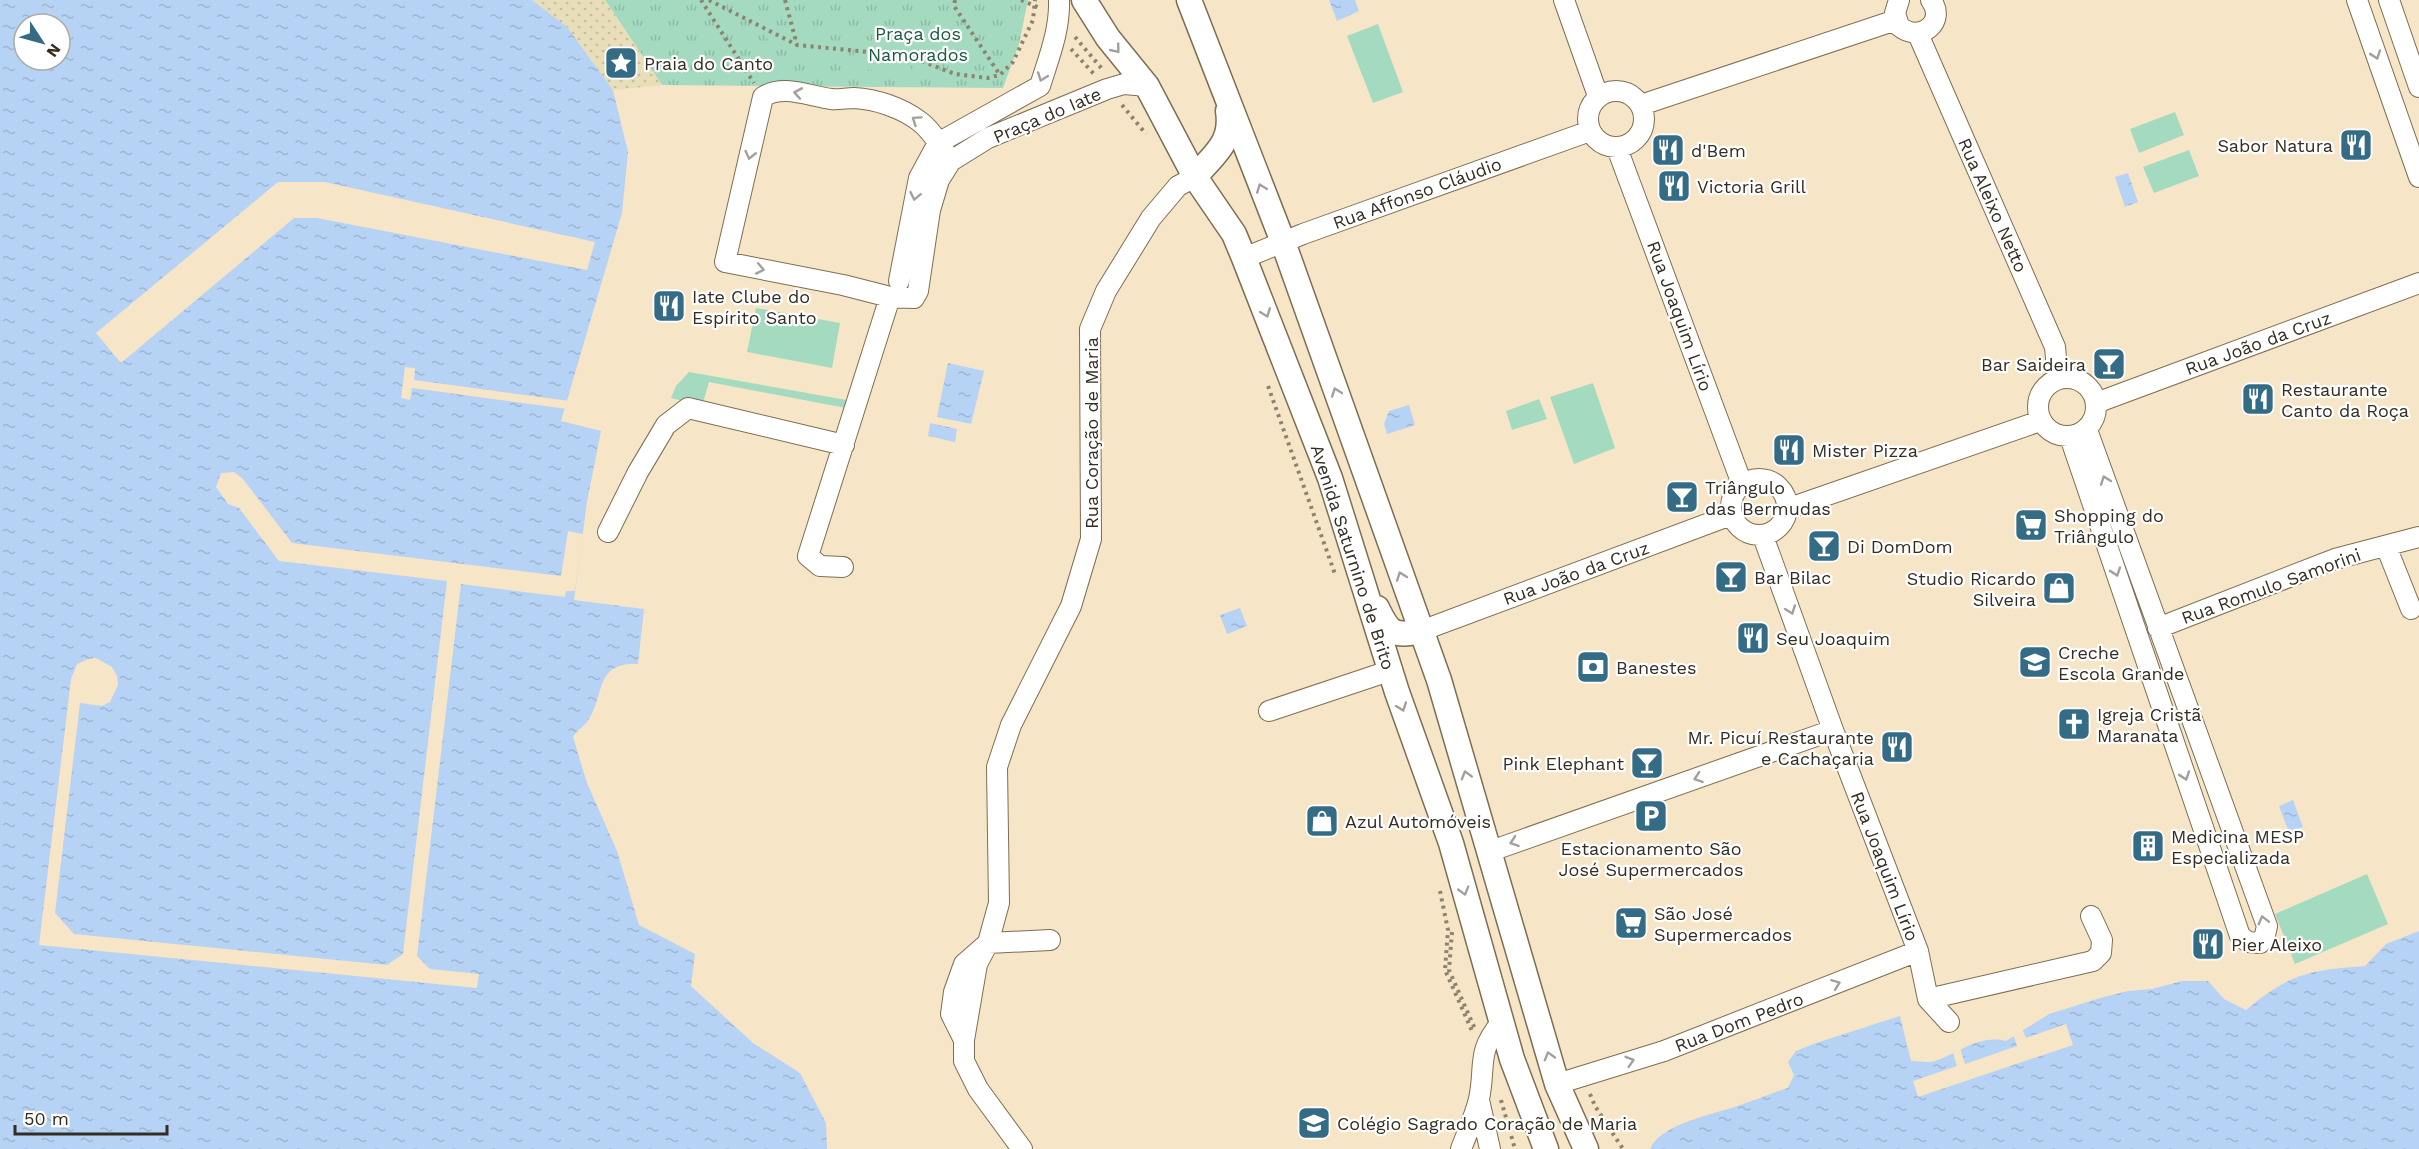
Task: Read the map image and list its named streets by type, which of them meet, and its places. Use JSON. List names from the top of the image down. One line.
{"streets":{"main road":["Avenida Saturnino de Brito"],"street":["Praça do Iate","Rua Affonso Cláudio","Rua Aleixo Netto","Rua Joaquim Lírio","Rua João da Cruz","Rua Coração de Maria","Rua Romulo Samorini","Rua Dom Pedro"]},"crossings":[["Praça do Iate","Avenida Saturnino de Brito"],["Rua Affonso Cláudio","Rua Joaquim Lírio"],["Rua Affonso Cláudio","Avenida Saturnino de Brito"],["Rua Aleixo Netto","Rua João da Cruz"],["Rua Joaquim Lírio","Rua João da Cruz"],["Rua Joaquim Lírio","Rua Dom Pedro"],["Rua João da Cruz","Avenida Saturnino de Brito"],["Rua Coração de Maria","Avenida Saturnino de Brito"],["Avenida Saturnino de Brito","Rua Dom Pedro"]],"one_way":["Rua Dom Pedro"],"parks":["Praça dos Namorados"],"places":{"place":["Praia do Canto"],"restaurant":["Sabor Natura","d'Bem","Victoria Grill","Iate Clube do Espírito Santo","Restaurante Canto da Roça","Mister Pizza","Seu Joaquim","Mr. Picuí Restaurante e Cachaçaria","Pier Aleixo"],"bar":["Bar Saideira","Triângulo das Bermudas","Di DomDom","Bar Bilac","Pink Elephant"],"supermarket":["Shopping do Triângulo","São José Supermercados"],"shop":["Studio Ricardo Silveira","Azul Automóveis"],"school or university":["Creche Escola Grande","Colégio Sagrado Coração de Maria"],"bank":["Banestes"],"church":["Igreja Cristã Maranata"],"parking":["Estacionamento São José Supermercados"],"building":["Medicina MESP Especializada"]},"scale_bar":"50 m","north":"bottom right"}
